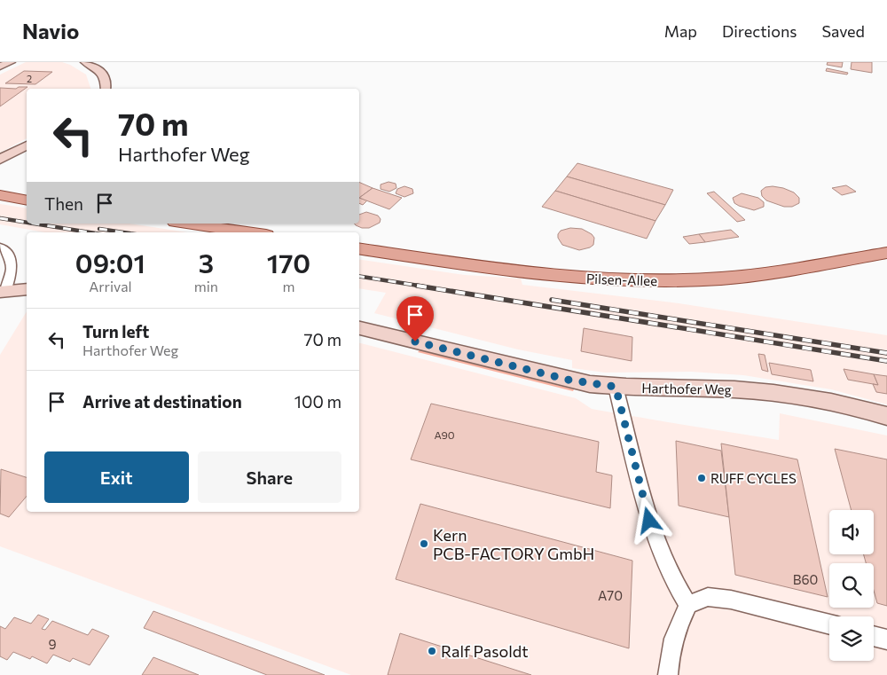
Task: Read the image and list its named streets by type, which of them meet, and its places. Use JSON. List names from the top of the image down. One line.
{"streets":{"main road":["Pilsen-Allee"],"street":["Harthofer Weg"]},"places":["RUFF CYCLES","Kern PCB-FACTORY GmbH","Ralf Pasoldt"],"house_numbers":["2","A90","B60","A70","9"],"page":{"header":"Navio","nav":["Map","Directions","Saved"],"turn":["70 m","Harthofer Weg"],"then":"Then","eta":["09:01","Arrival","3","min","170","m"],"list":[{"name":"Turn left","note":"Harthofer Weg","value":"70 m"},{"name":"Arrive at destination","value":"100 m"}],"buttons":["Exit","Share"]}}
